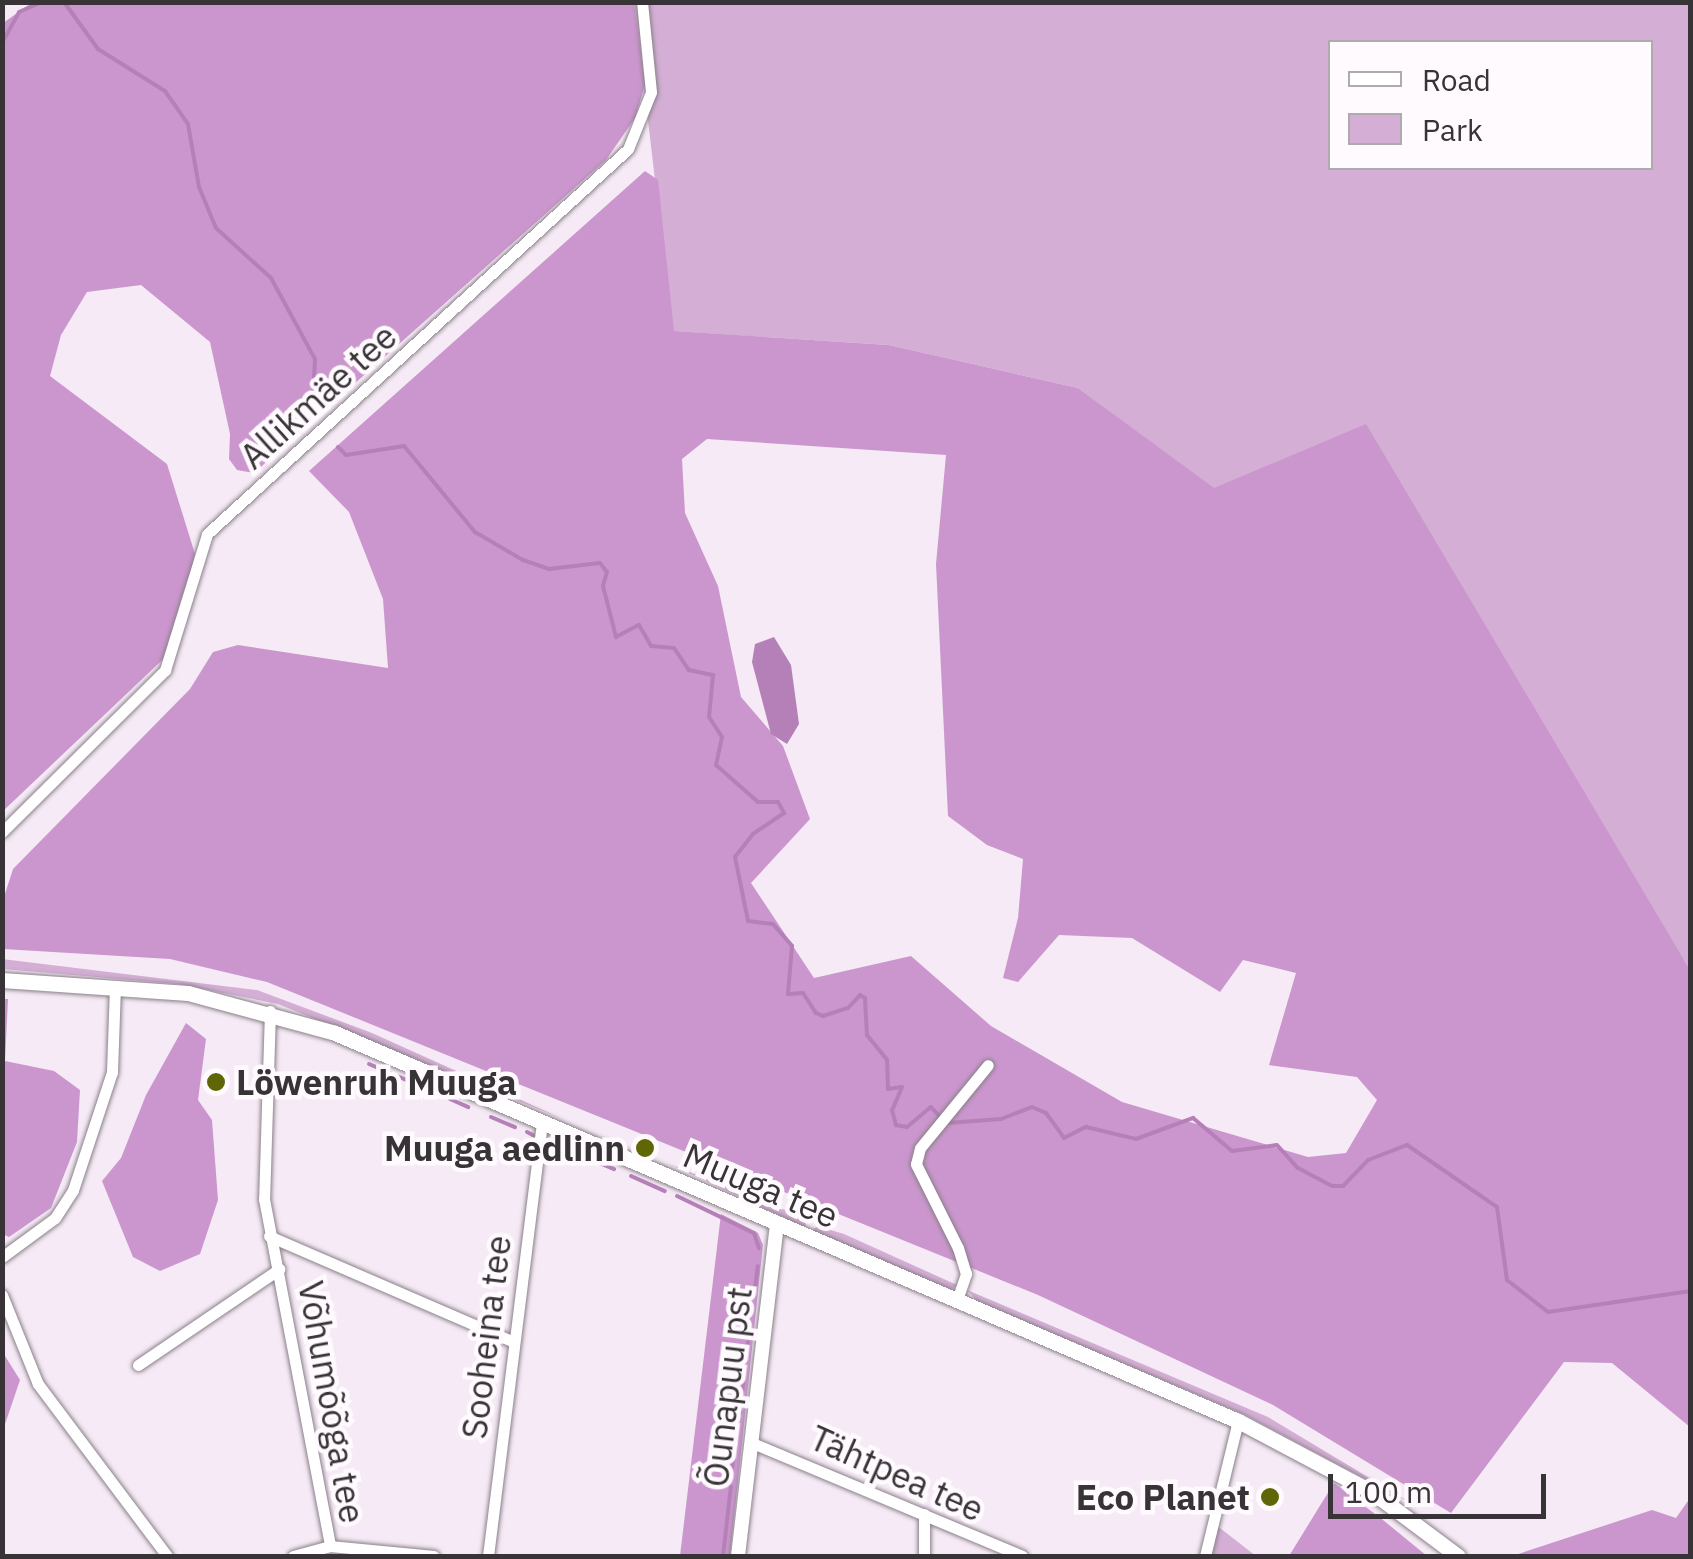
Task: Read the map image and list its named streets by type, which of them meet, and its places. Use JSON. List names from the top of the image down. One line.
{"streets":{"main road":["Muuga tee"],"street":["Allikmäe tee","Sooheina tee","Õunapuu pst","Võhumõõga tee","Tähtpea tee"]},"crossings":[["Muuga tee","Sooheina tee"],["Muuga tee","Õunapuu pst"],["Muuga tee","Võhumõõga tee"],["Õunapuu pst","Tähtpea tee"]],"places":["Löwenruh Muuga","Muuga aedlinn","Eco Planet"],"legend":["Road","Park"],"scale_bar":"100 m"}
